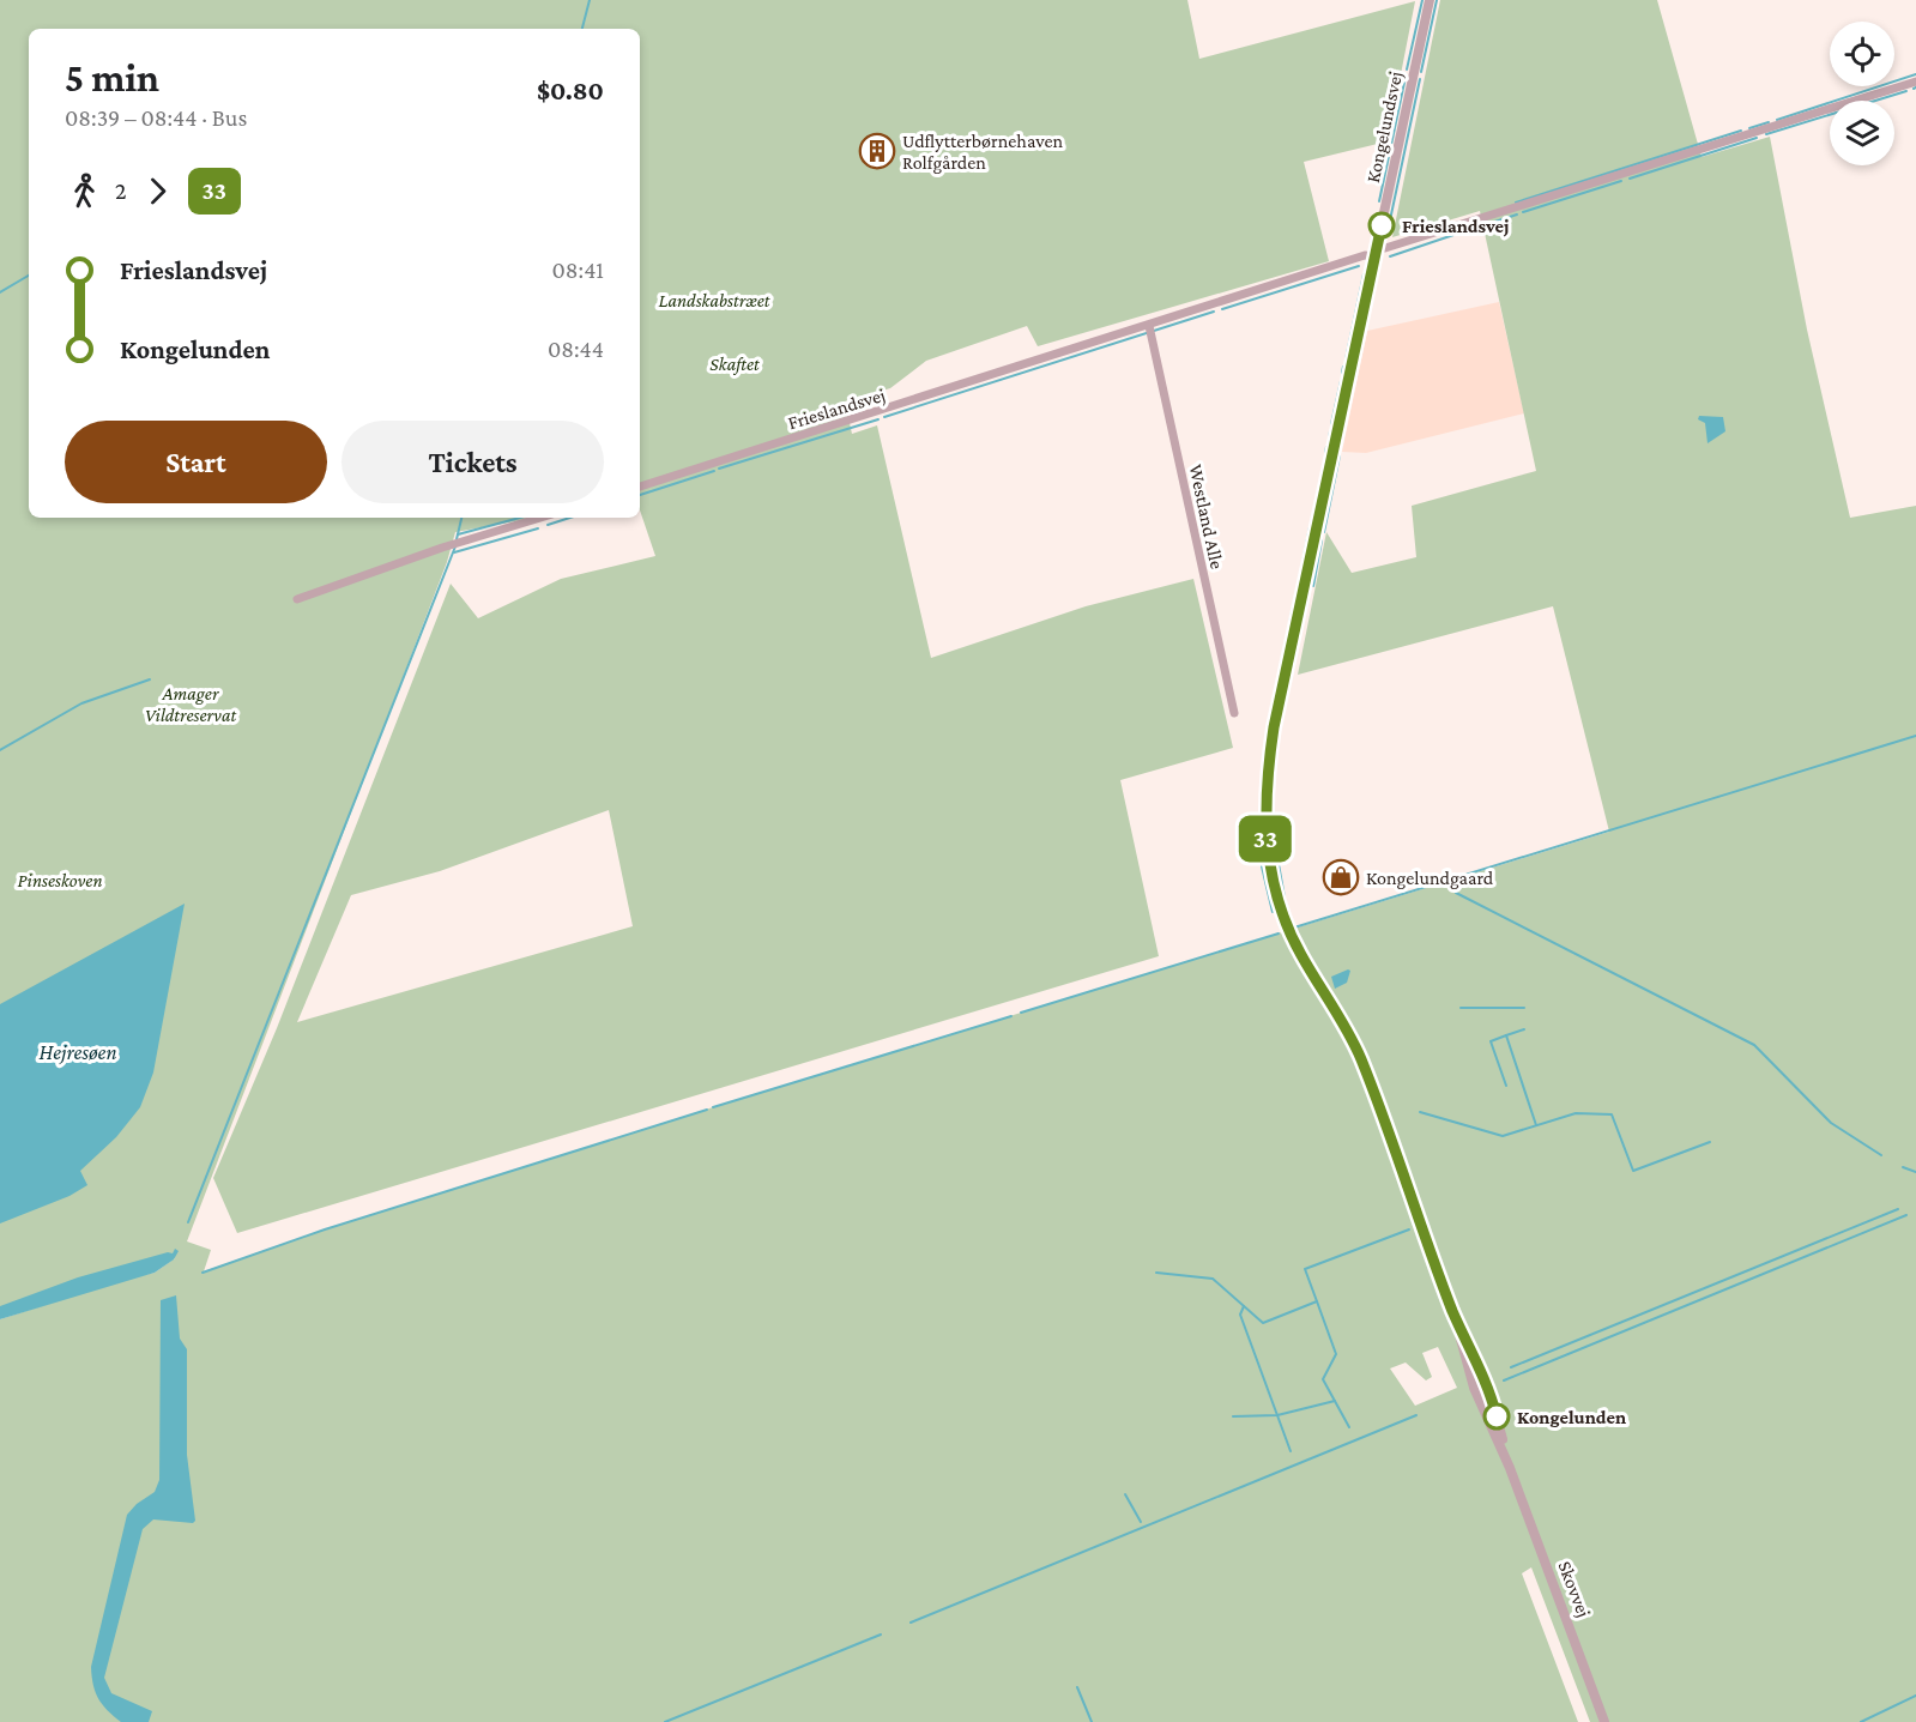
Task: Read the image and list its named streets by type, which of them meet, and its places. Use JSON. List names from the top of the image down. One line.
{"streets":{"street":["Kongelundsvej","Frieslandsvej","Westland Alle","Skovvej"]},"crossings":[["Kongelundsvej","Frieslandsvej"],["Kongelundsvej","Skovvej"],["Frieslandsvej","Westland Alle"]],"water":["Hejresøen"],"parks":["Landskabstræet","Skaftet","Amager Vildtreservat","Pinseskoven"],"places":{"building":["Udflytterbørnehaven Rolfgården"],"other":["Frieslandsvej","Kongelunden"],"shop":["Kongelundgaard"]},"lines":["bus line 33"],"page":{"on_map":"33","heading":["5 min","08:39 – 08:44 · Bus","$0.80"],"legs":["2","33"],"list":[{"name":"Frieslandsvej","value":"08:41"},{"name":"Kongelunden","value":"08:44"}],"buttons":["Start","Tickets"]}}
